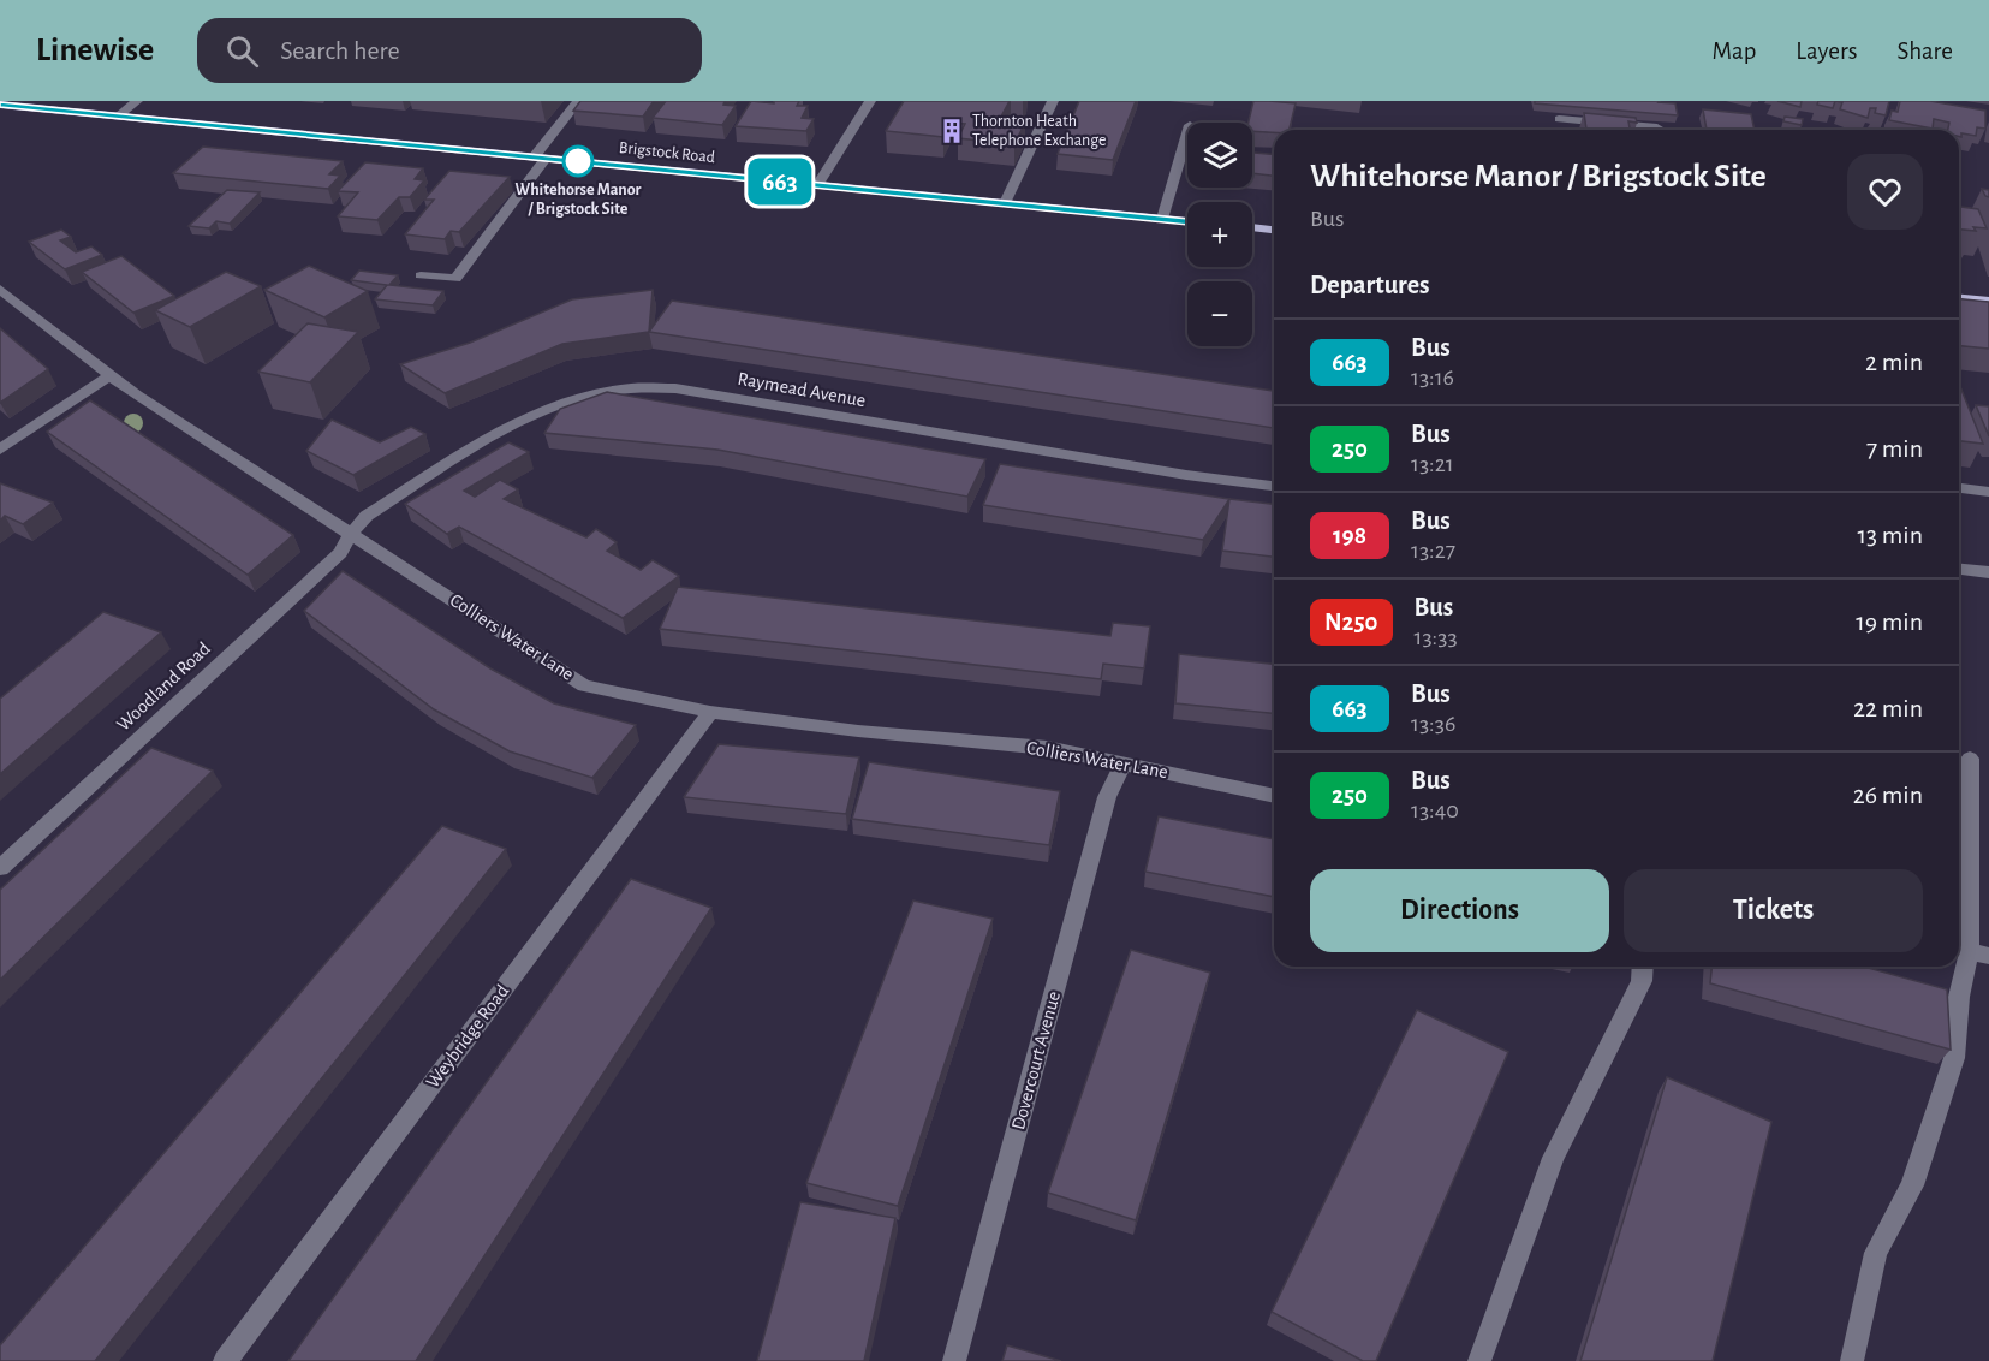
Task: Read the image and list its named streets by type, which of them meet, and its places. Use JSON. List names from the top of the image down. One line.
{"streets":{"main road":["Brigstock Road"],"street":["Raymead Avenue","Colliers Water Lane","Woodland Road","Weybridge Road","Dovercourt Avenue"]},"crossings":[["Raymead Avenue","Colliers Water Lane"],["Raymead Avenue","Woodland Road"],["Colliers Water Lane","Woodland Road"],["Colliers Water Lane","Weybridge Road"],["Colliers Water Lane","Dovercourt Avenue"]],"places":{"building":["Thornton Heath Telephone Exchange"],"other":["Whitehorse Manor / Brigstock Site"]},"lines":["bus line 663"],"page":{"header":"Linewise","search":"Search here","nav":["Map","Layers","Share"],"on_map":"663","map_buttons":["+","−"],"heading":[["Whitehorse Manor / Brigstock Site","Bus"],"Departures"],"list":[{"mark":"663","name":"Bus","note":"13:16","value":"2 min"},{"mark":"250","name":"Bus","note":"13:21","value":"7 min"},{"mark":"198","name":"Bus","note":"13:27","value":"13 min"},{"mark":"N250","name":"Bus","note":"13:33","value":"19 min"},{"mark":"663","name":"Bus","note":"13:36","value":"22 min"},{"mark":"250","name":"Bus","note":"13:40","value":"26 min"}],"buttons":["Directions","Tickets"]}}
